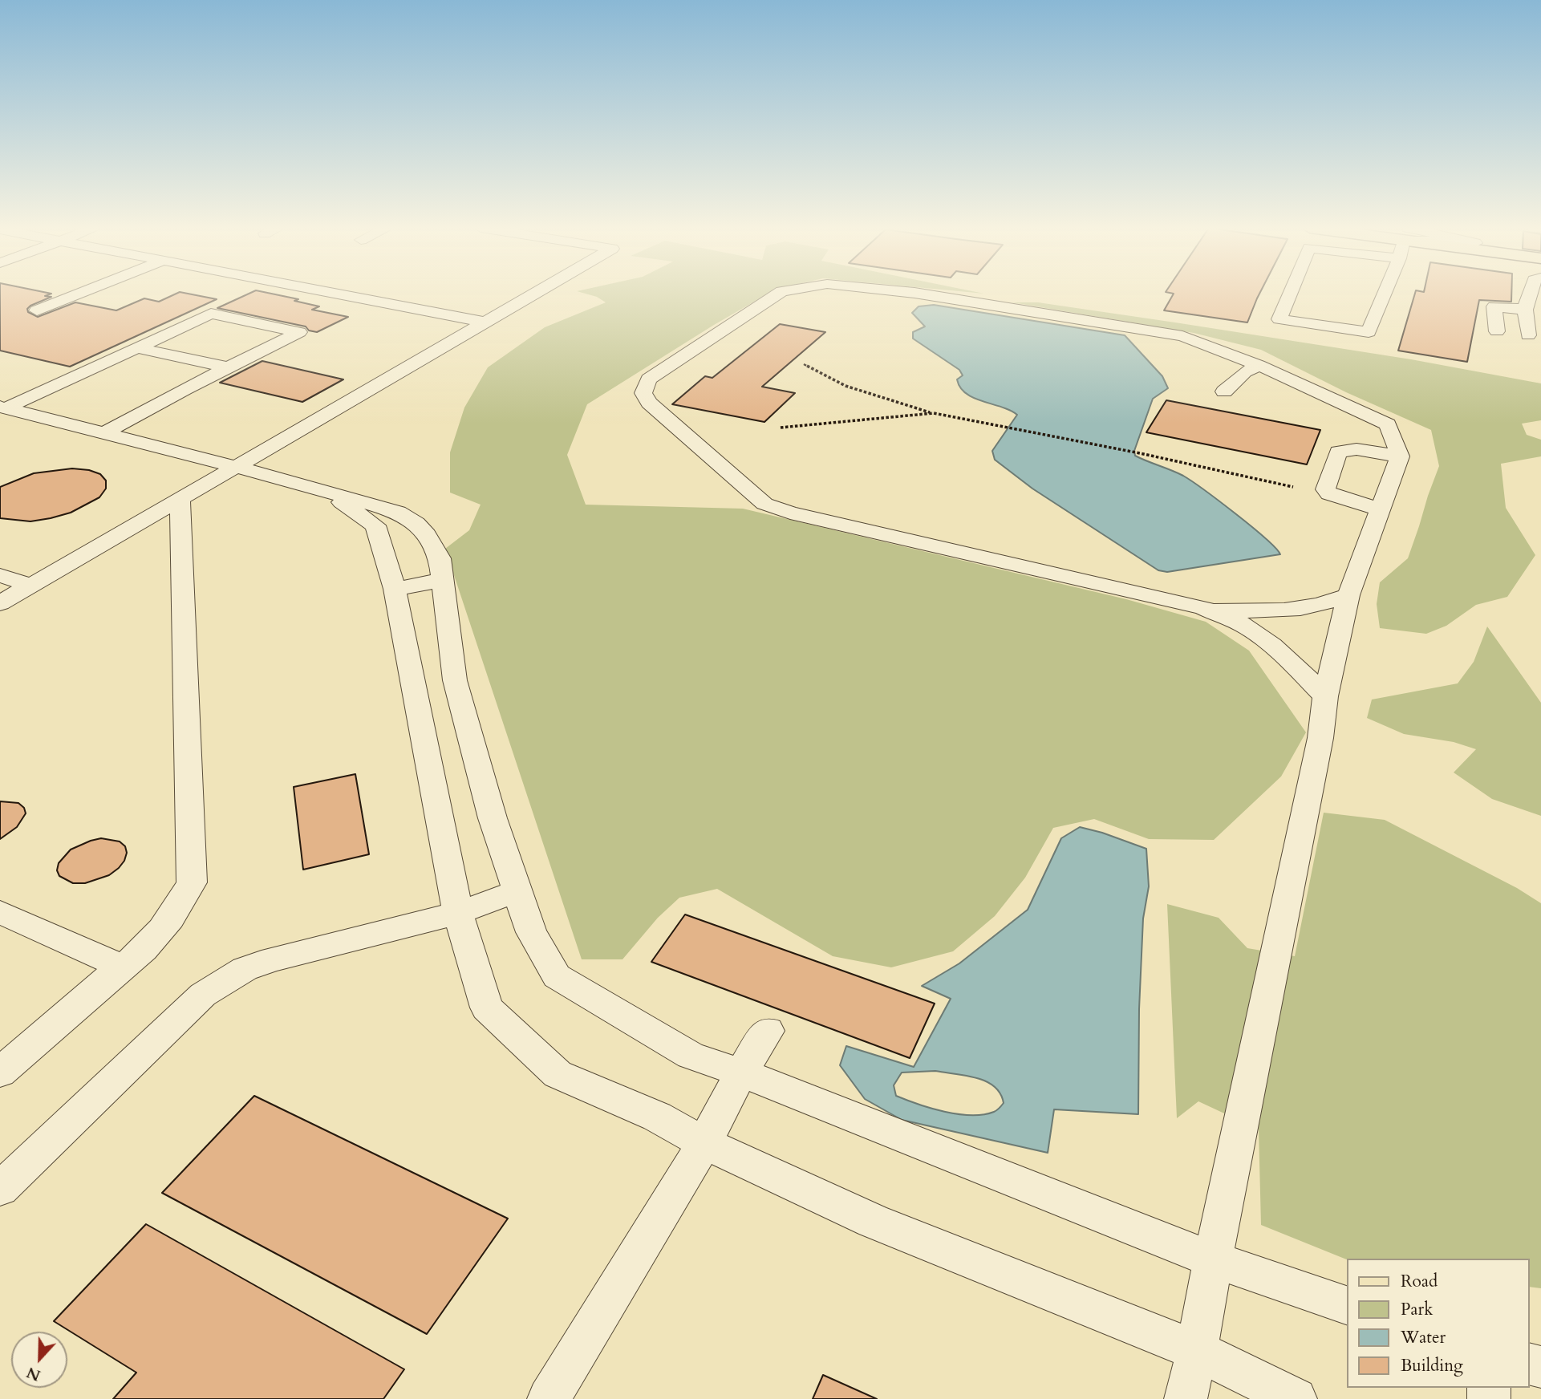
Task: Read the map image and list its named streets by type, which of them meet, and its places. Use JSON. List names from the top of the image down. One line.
{"legend":["Road","Park","Water","Building"],"north":"bottom"}
